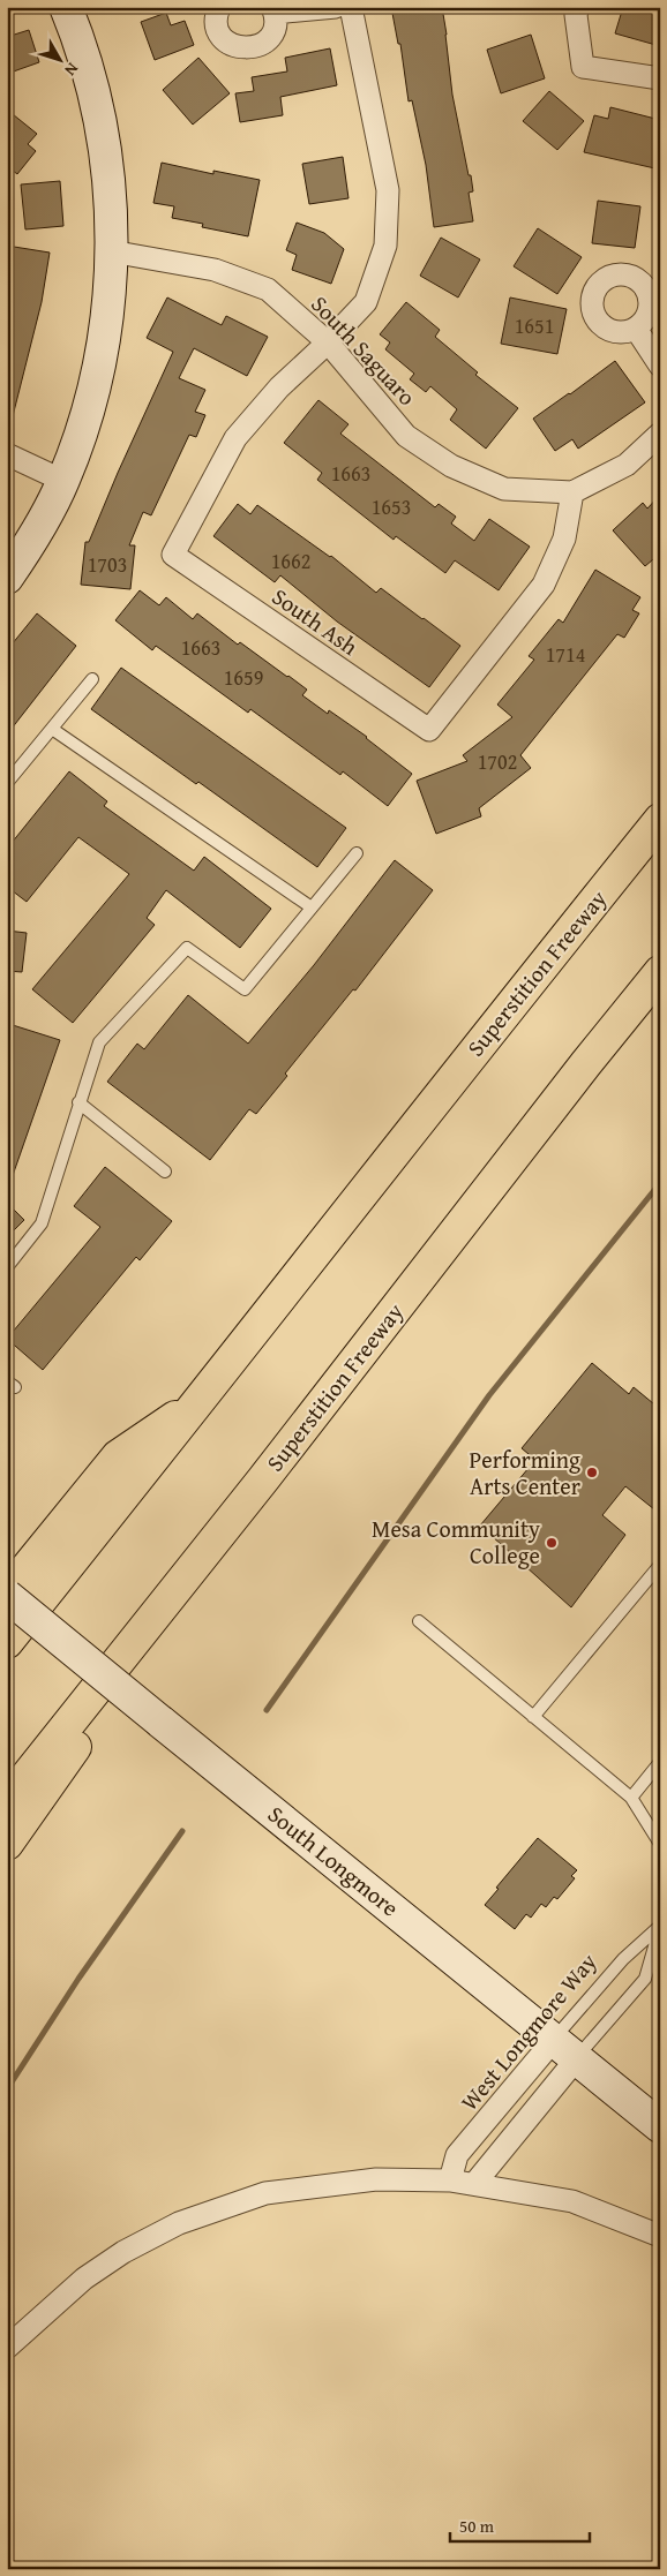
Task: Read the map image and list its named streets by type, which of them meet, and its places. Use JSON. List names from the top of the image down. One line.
{"streets":{"highway":["Superstition Freeway"],"street":["South Saguaro","South Ash","South Longmore","West Longmore Way"]},"crossings":[["South Saguaro","South Ash"],["South Longmore","West Longmore Way"]],"places":["Performing Arts Center","Mesa Community College"],"house_numbers":["1651","1663","1653","1662","1703","1663","1714","1659","1702"],"scale_bar":"50 m","north":"bottom right"}
